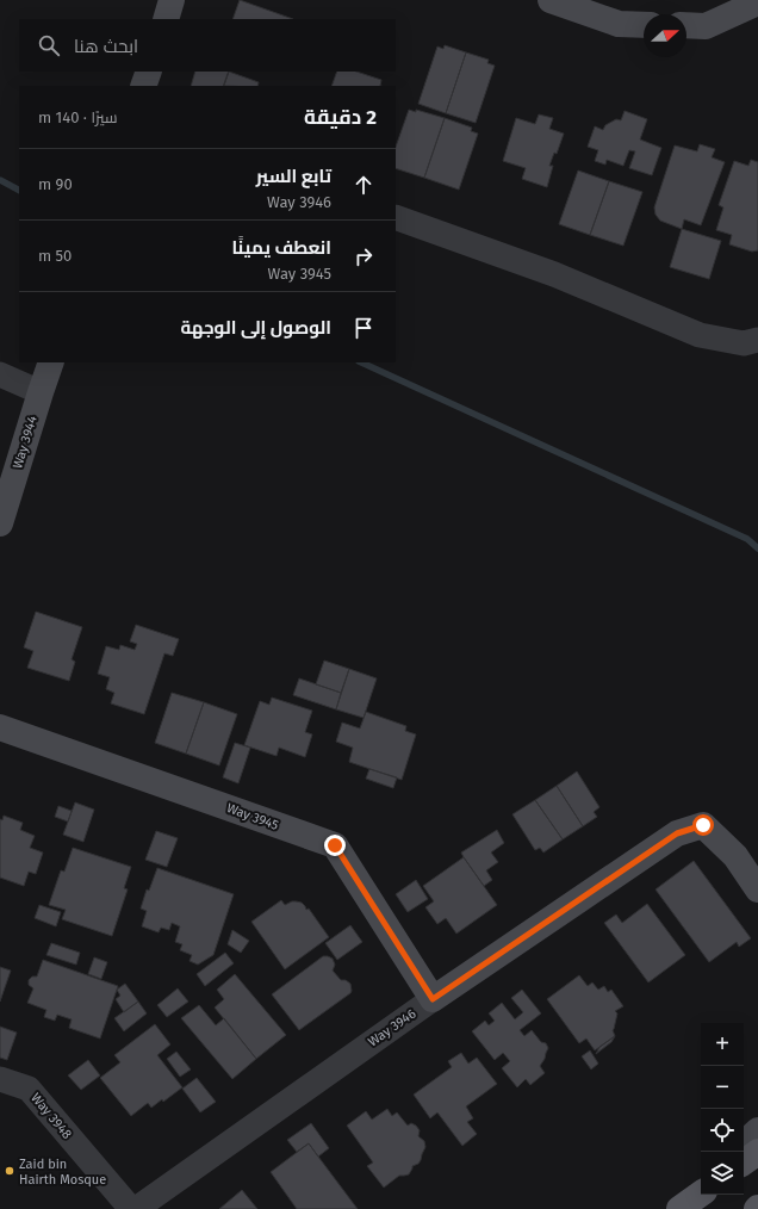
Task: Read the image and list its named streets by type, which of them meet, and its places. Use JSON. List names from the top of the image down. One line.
{"streets":{"street":["Way 3944","Way 3945","Way 3946","Way 3948"]},"crossings":[["Way 3945","Way 3946"]],"places":["Zaid bin Hairth Mosque"],"north":"right","page":{"search":"ابحث هنا","heading":["2 دقيقة","سيرًا · 140 m"],"list":[["تابع السير","Way 3946","90 m"],["انعطف يمينًا","Way 3945","50 m"],"الوصول إلى الوجهة"],"map_buttons":["+","−"]}}
